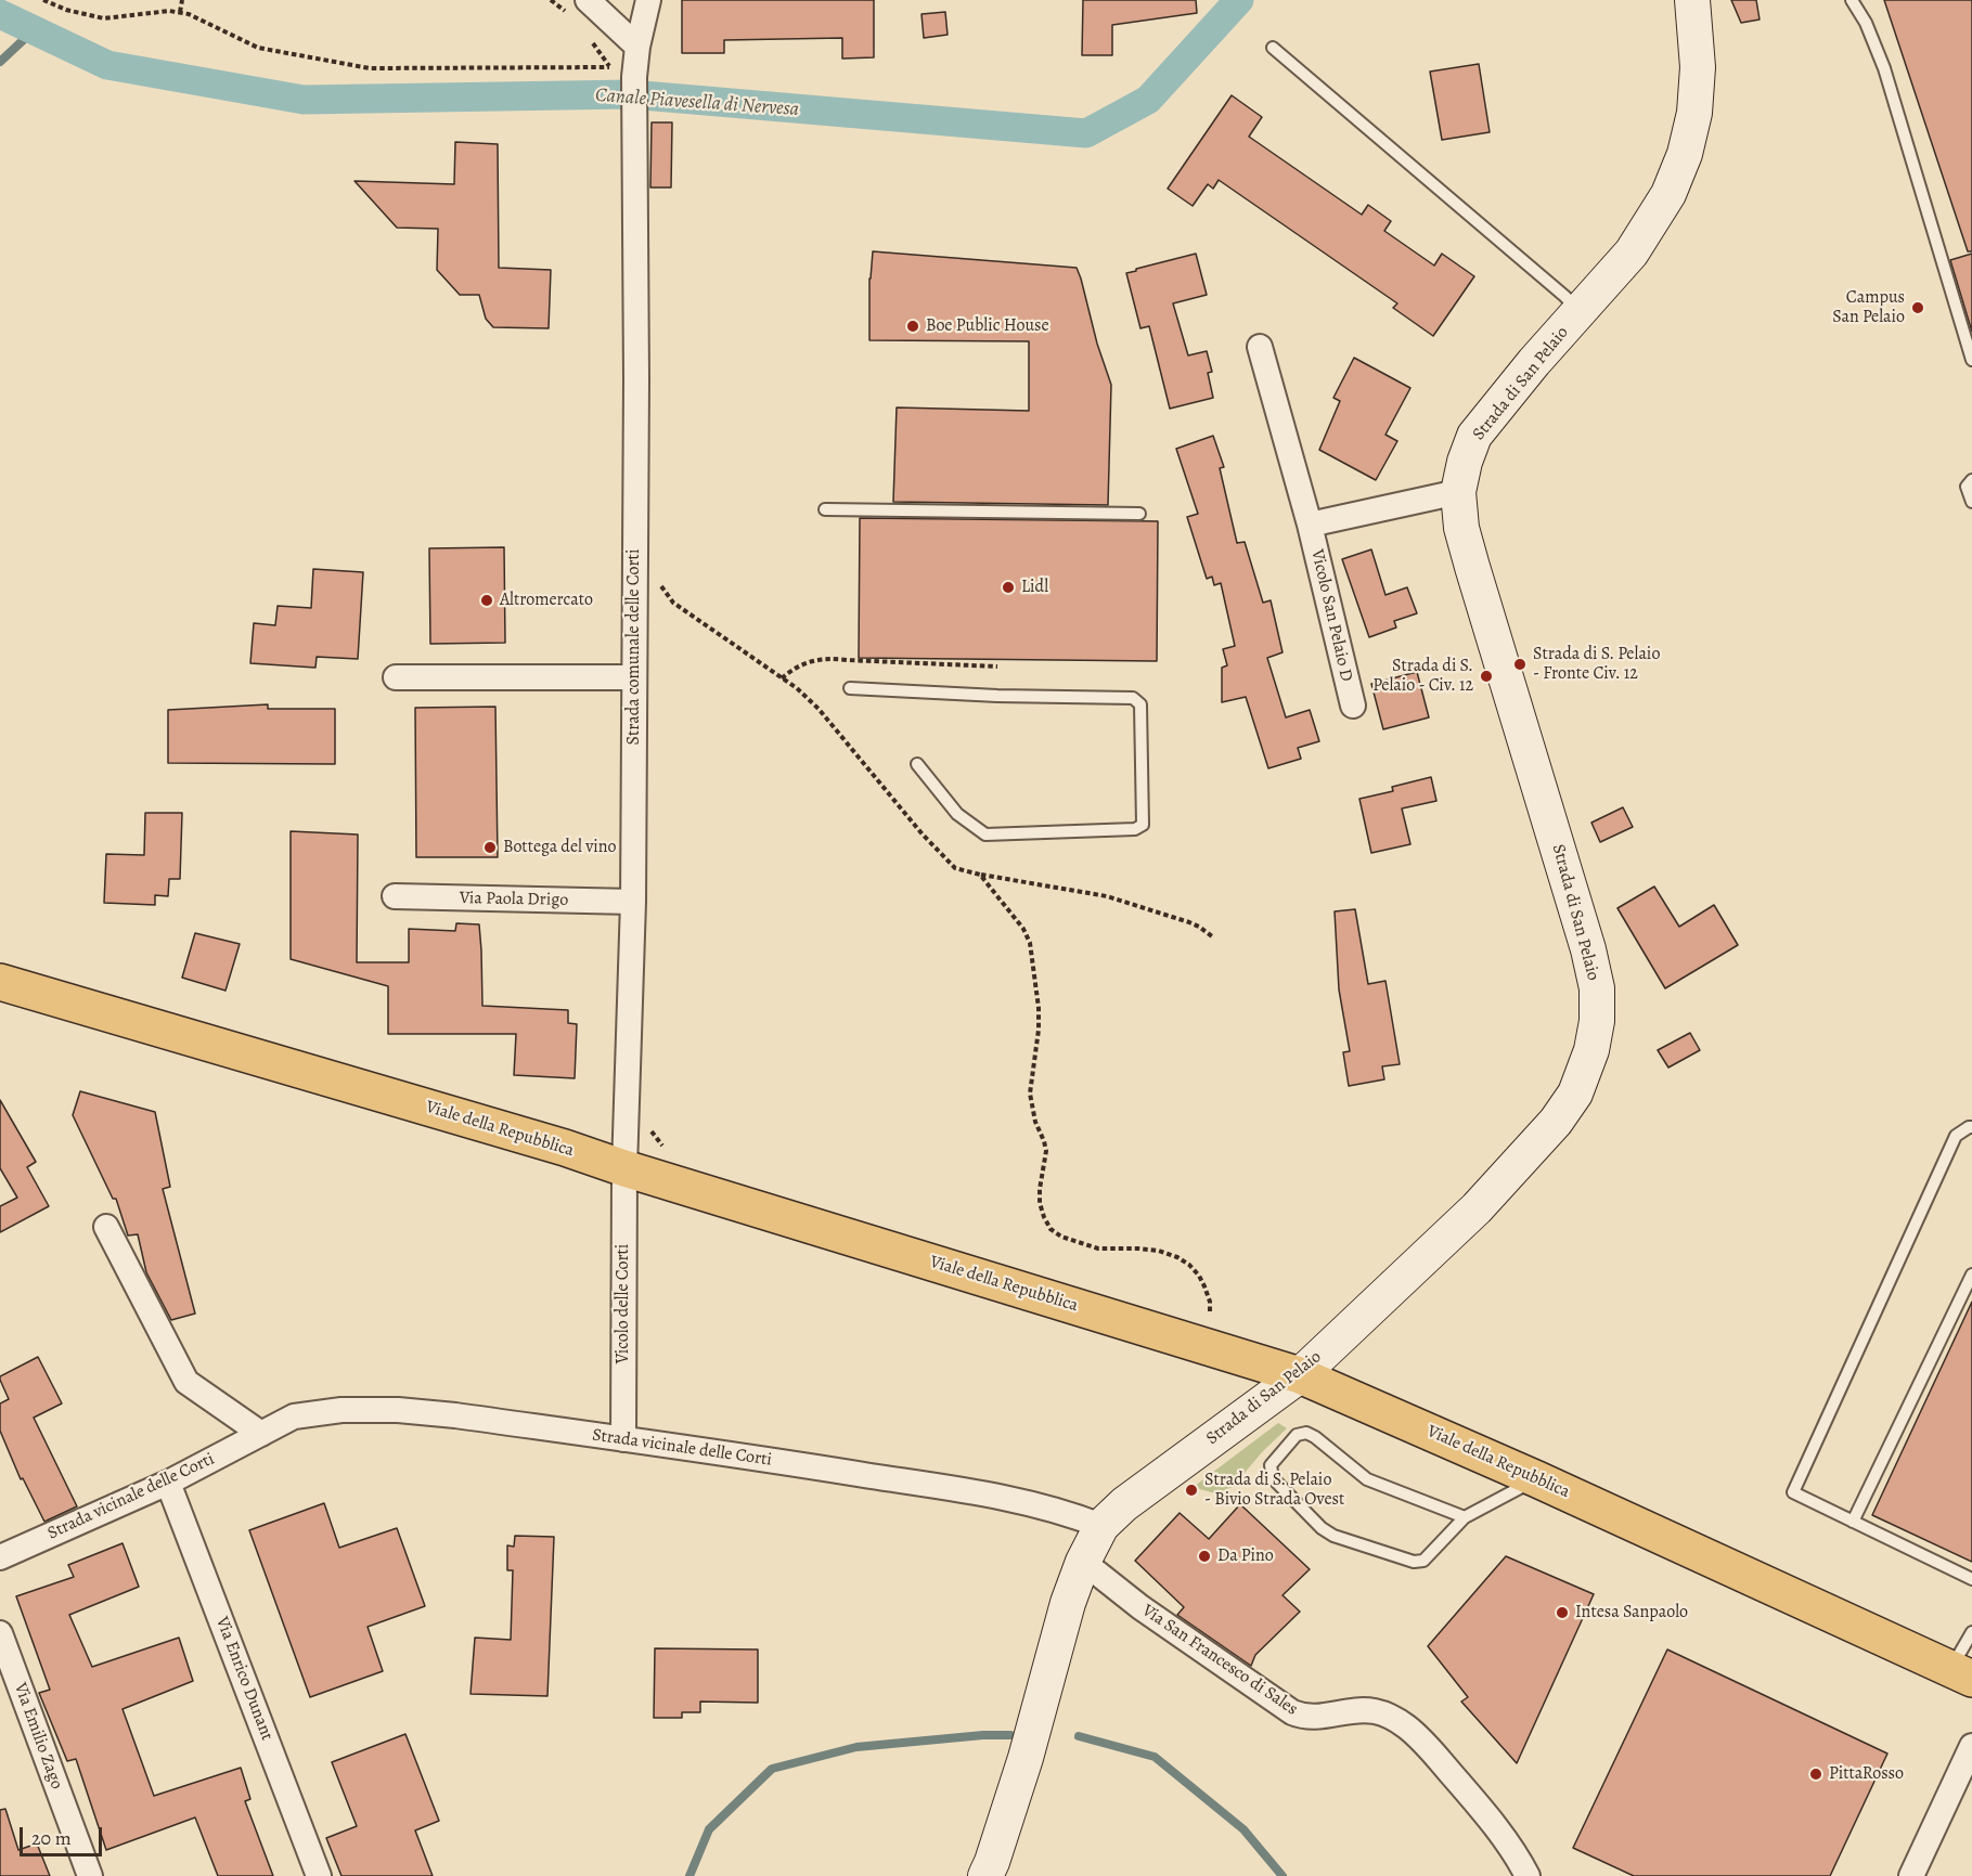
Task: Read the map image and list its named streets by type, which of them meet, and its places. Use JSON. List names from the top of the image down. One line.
{"streets":{"main road":["Viale della Repubblica"],"street":["Strada di San Pelaio","Vicolo San Pelaio D","Strada comunale delle Corti","Via Paola Drigo","Vicolo delle Corti","Strada vicinale delle Corti","Via San Francesco di Sales","Via Enrico Dunant","Via Emilio Zago"]},"crossings":[["Strada di San Pelaio","Vicolo San Pelaio D"],["Strada di San Pelaio","Viale della Repubblica"],["Strada di San Pelaio","Strada vicinale delle Corti"],["Strada di San Pelaio","Via San Francesco di Sales"],["Strada comunale delle Corti","Via Paola Drigo"],["Strada comunale delle Corti","Viale della Repubblica"],["Strada comunale delle Corti","Vicolo delle Corti"],["Viale della Repubblica","Vicolo delle Corti"],["Vicolo delle Corti","Strada vicinale delle Corti"],["Strada vicinale delle Corti","Via Enrico Dunant"]],"water":["Canale Piavesella di Nervesa"],"places":["Campus San Pelaio","Boe Public House","Lidl","Altromercato","Strada di S. Pelaio - Fronte Civ. 12","Strada di S. Pelaio - Civ. 12","Bottega del vino","Strada di S. Pelaio - Bivio Strada Ovest","Da Pino","Intesa Sanpaolo","PittaRosso"],"scale_bar":"20 m"}
